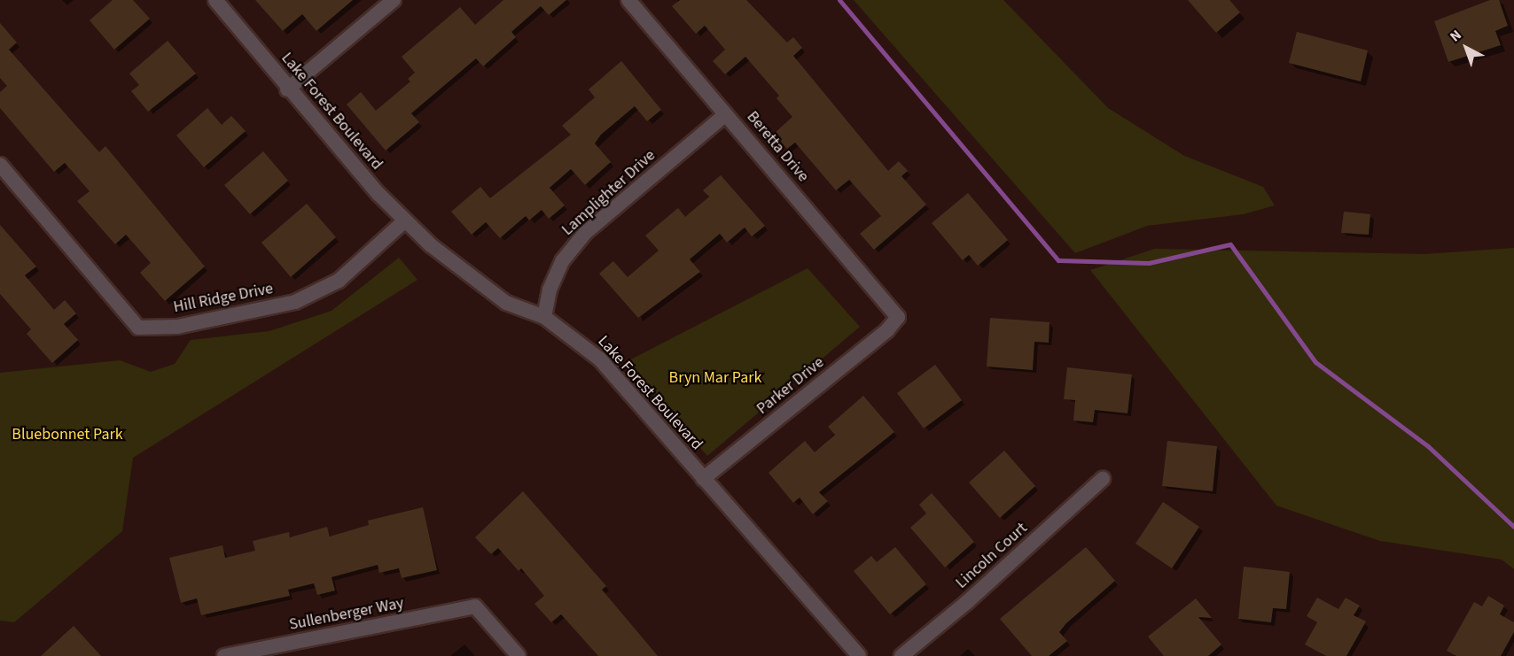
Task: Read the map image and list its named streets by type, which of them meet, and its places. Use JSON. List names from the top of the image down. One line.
{"streets":{"street":["Lake Forest Boulevard","Beretta Drive","Lamplighter Drive","Hill Ridge Drive","Parker Drive","Lincoln Court","Sullenberger Way"]},"crossings":[["Lake Forest Boulevard","Lamplighter Drive"],["Lake Forest Boulevard","Hill Ridge Drive"],["Lake Forest Boulevard","Parker Drive"],["Beretta Drive","Lamplighter Drive"],["Beretta Drive","Parker Drive"]],"parks":["Bryn Mar Park","Bluebonnet Park"],"north":"top left"}
